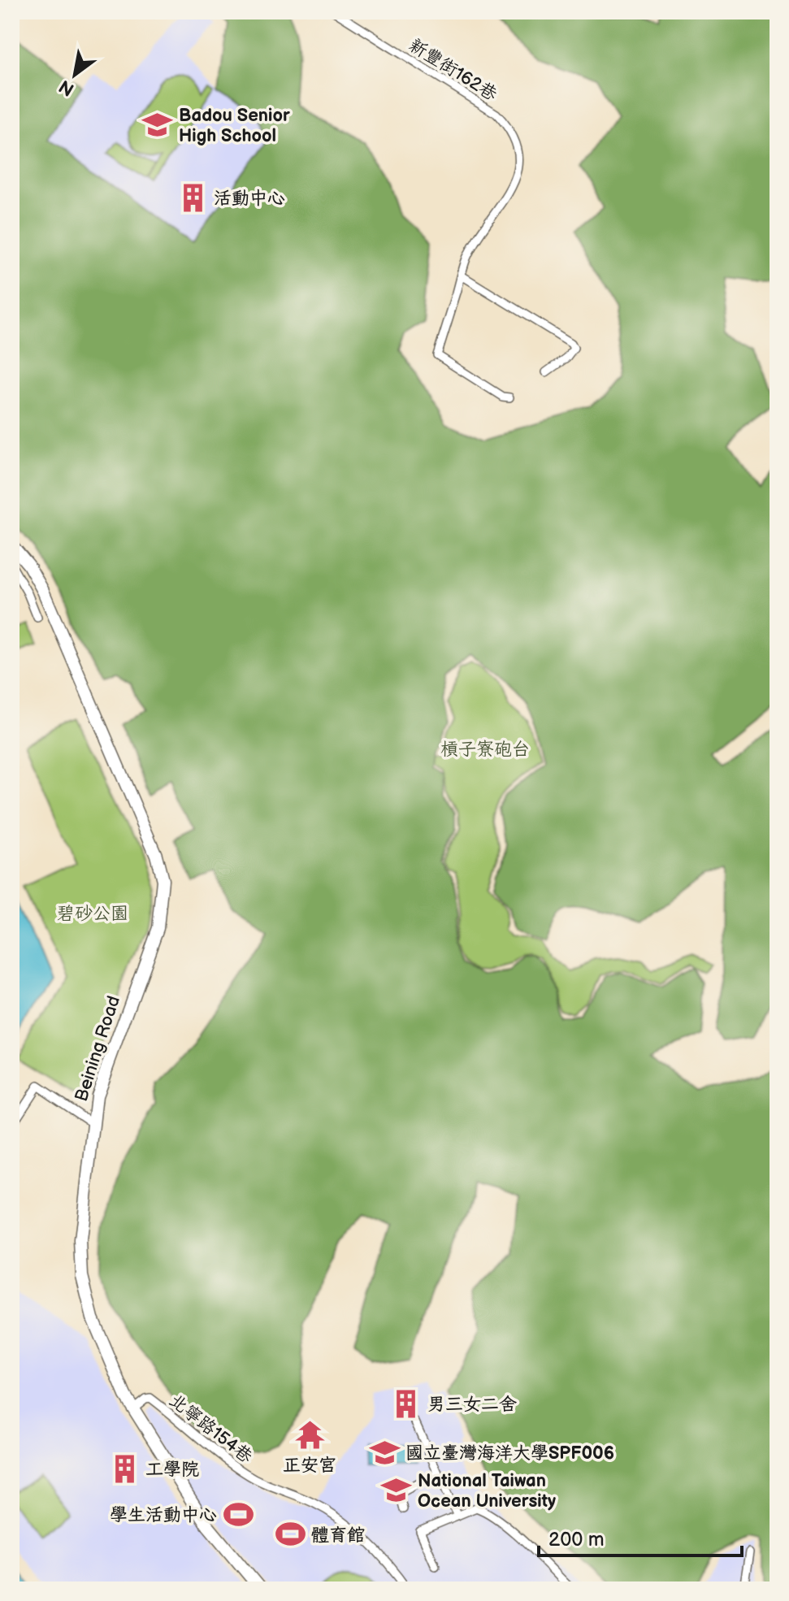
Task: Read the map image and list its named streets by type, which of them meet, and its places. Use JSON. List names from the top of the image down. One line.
{"streets":{"main road":["Beining Road"],"street":["新豐街162巷","北寧路154巷"]},"crossings":[["Beining Road","北寧路154巷"]],"parks":["槓子寮砲台","碧砂公園"],"places":{"school or university":["Badou Senior High School","國立臺灣海洋大學SPF006","National Taiwan Ocean University"],"building":["活動中心","男三女二舍","工學院"],"temple":["正安宮"],"sports":["學生活動中心","體育館"]},"scale_bar":"200 m","north":"bottom left"}
